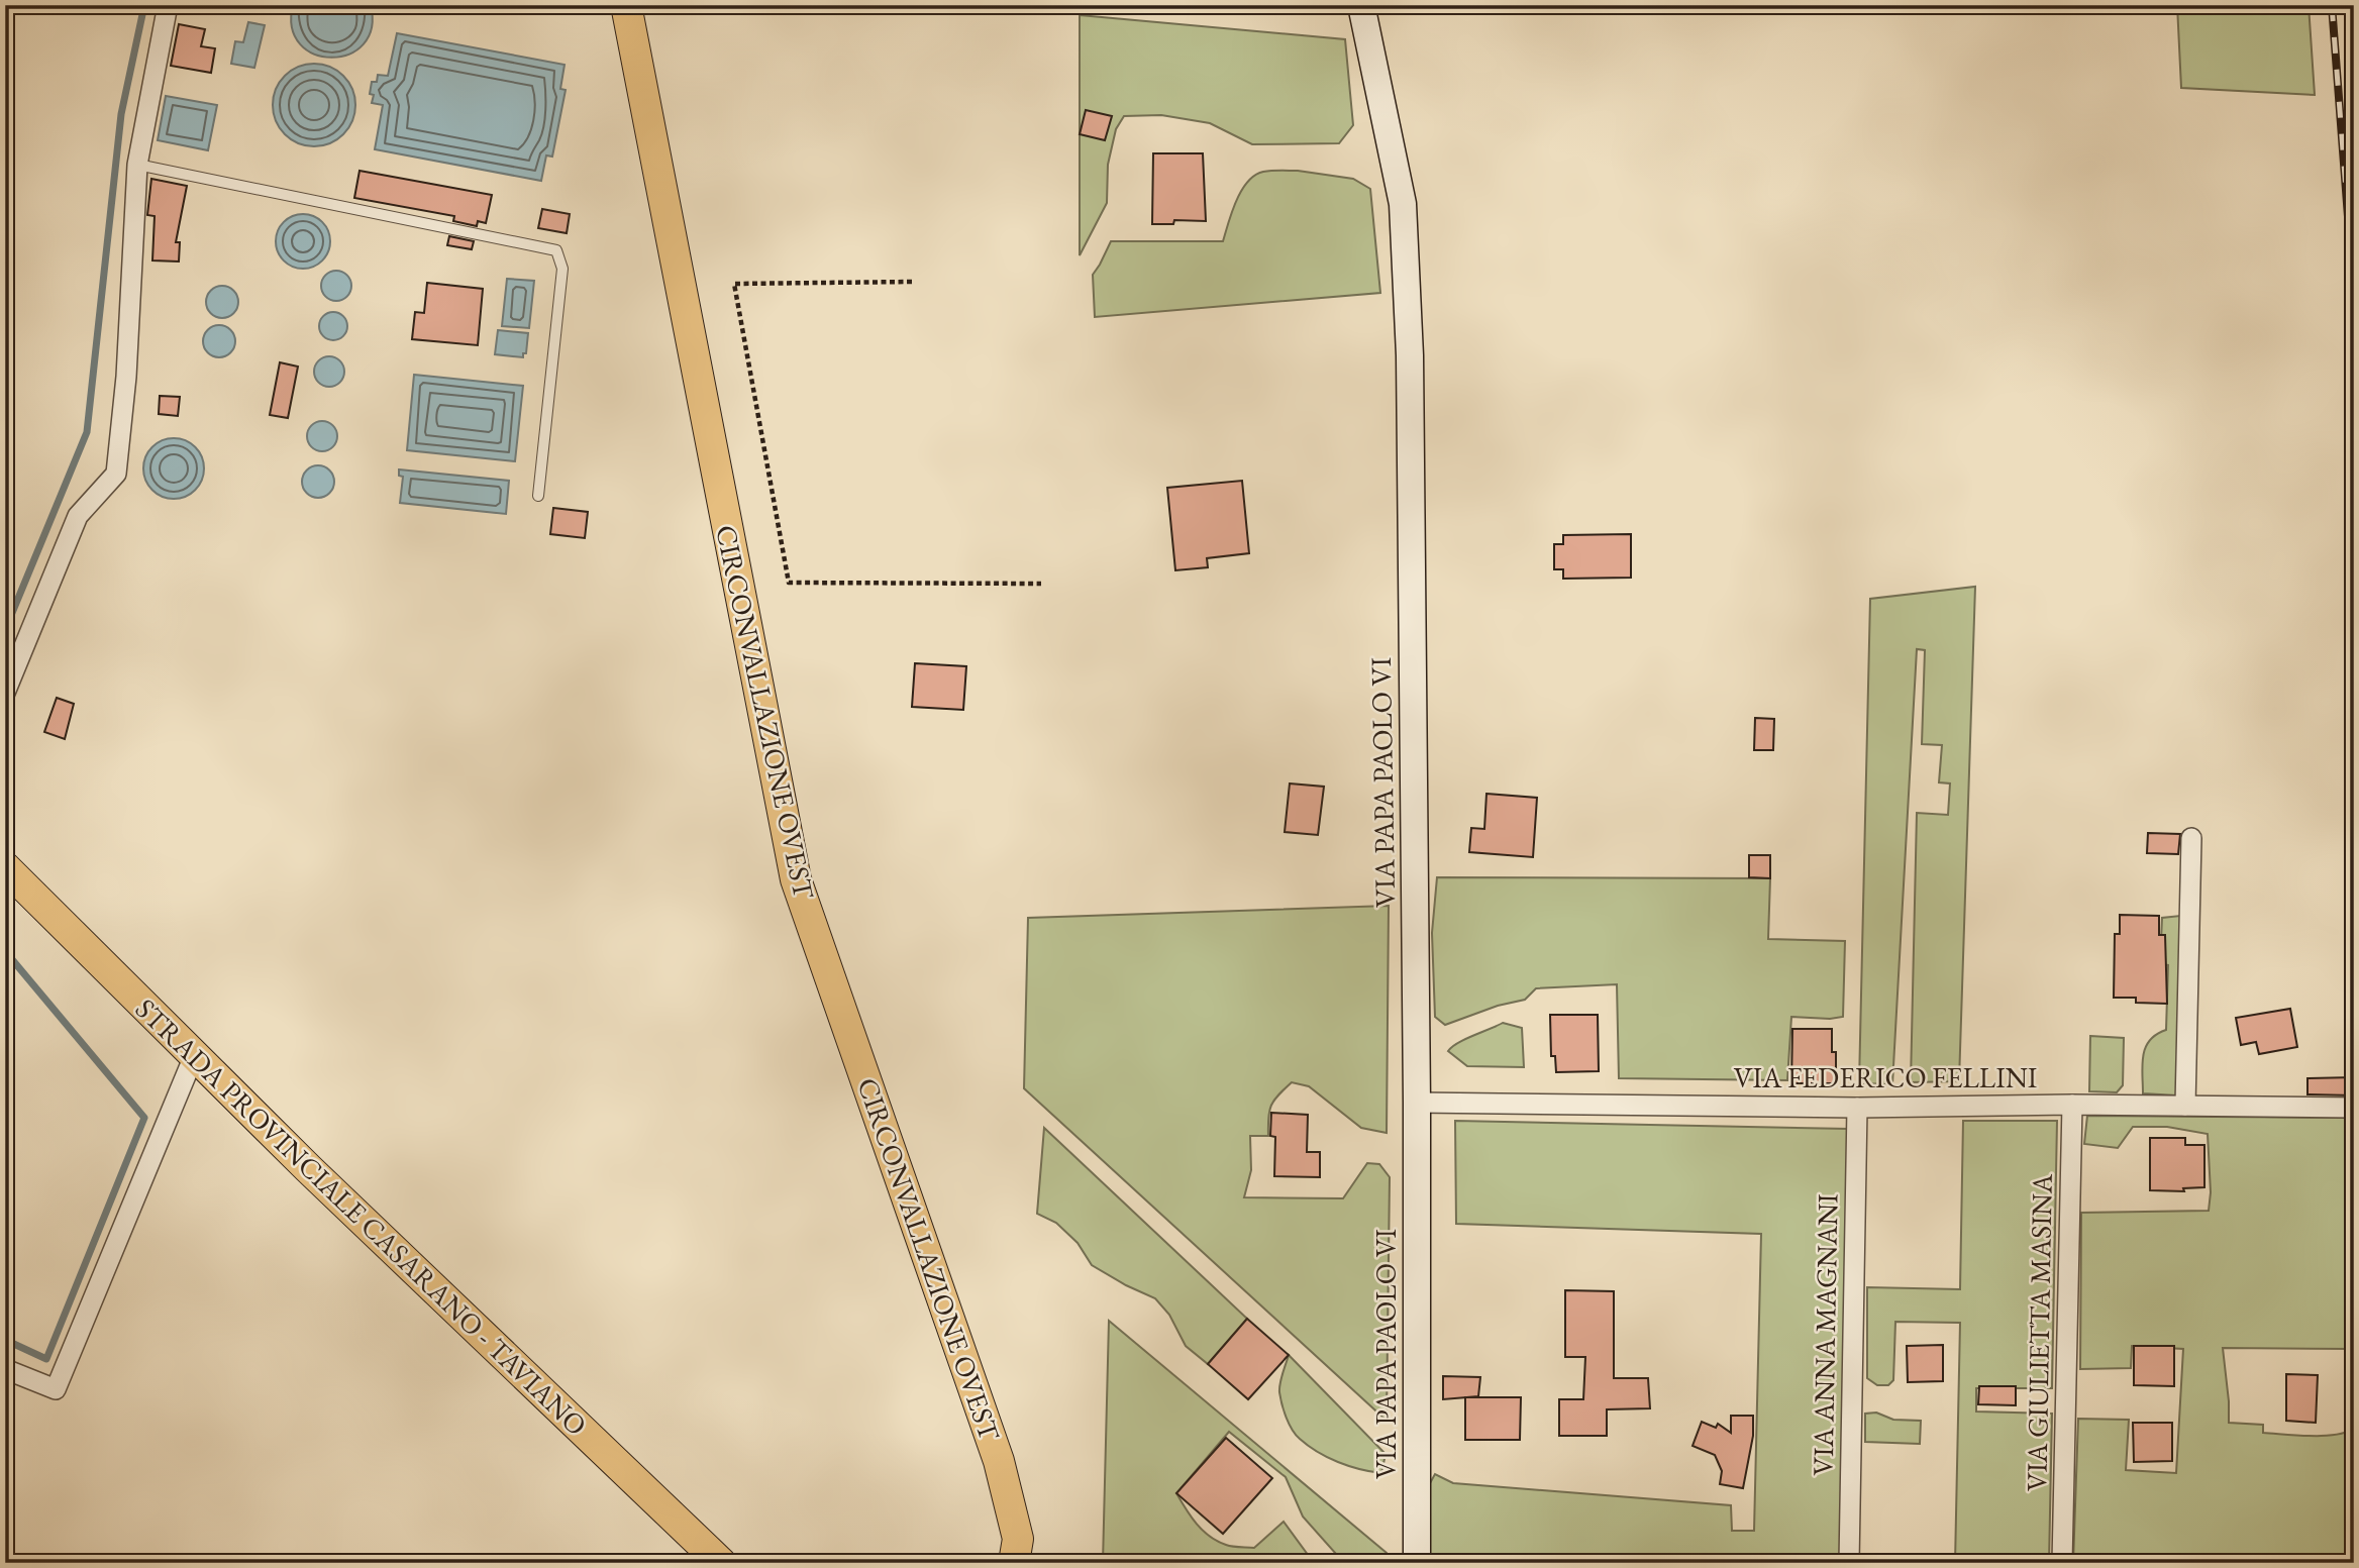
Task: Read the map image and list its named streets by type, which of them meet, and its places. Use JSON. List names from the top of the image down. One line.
{"streets":{"main road":["CIRCONVALLAZIONE OVEST","STRADA PROVINCIALE CASARANO - TAVIANO"],"street":["VIA PAPA PAOLO VI","VIA FEDERICO FELLINI","VIA GIULIETTA MASINA","VIA ANNA MAGNANI"]},"crossings":[["VIA PAPA PAOLO VI","VIA FEDERICO FELLINI"],["VIA FEDERICO FELLINI","VIA GIULIETTA MASINA"],["VIA FEDERICO FELLINI","VIA ANNA MAGNANI"]]}
